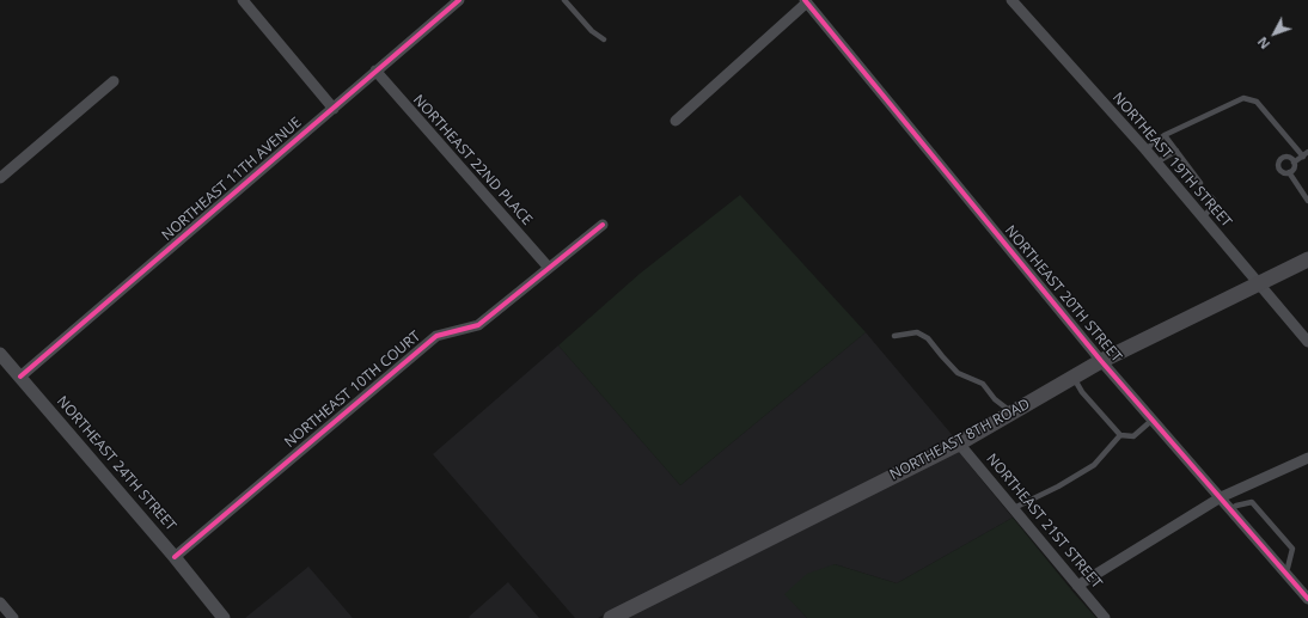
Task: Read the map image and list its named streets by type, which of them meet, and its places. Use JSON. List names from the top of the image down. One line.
{"streets":{"main road":["NORTHEAST 8TH ROAD"],"street":["NORTHEAST 22ND PLACE","NORTHEAST 19TH STREET","NORTHEAST 11TH AVENUE","NORTHEAST 20TH STREET","NORTHEAST 10TH COURT","NORTHEAST 24TH STREET","NORTHEAST 21ST STREET"]},"crossings":[["NORTHEAST 22ND PLACE","NORTHEAST 11TH AVENUE"],["NORTHEAST 22ND PLACE","NORTHEAST 10TH COURT"],["NORTHEAST 19TH STREET","NORTHEAST 8TH ROAD"],["NORTHEAST 11TH AVENUE","NORTHEAST 24TH STREET"],["NORTHEAST 20TH STREET","NORTHEAST 8TH ROAD"],["NORTHEAST 10TH COURT","NORTHEAST 24TH STREET"],["NORTHEAST 8TH ROAD","NORTHEAST 21ST STREET"]],"north":"bottom left"}
